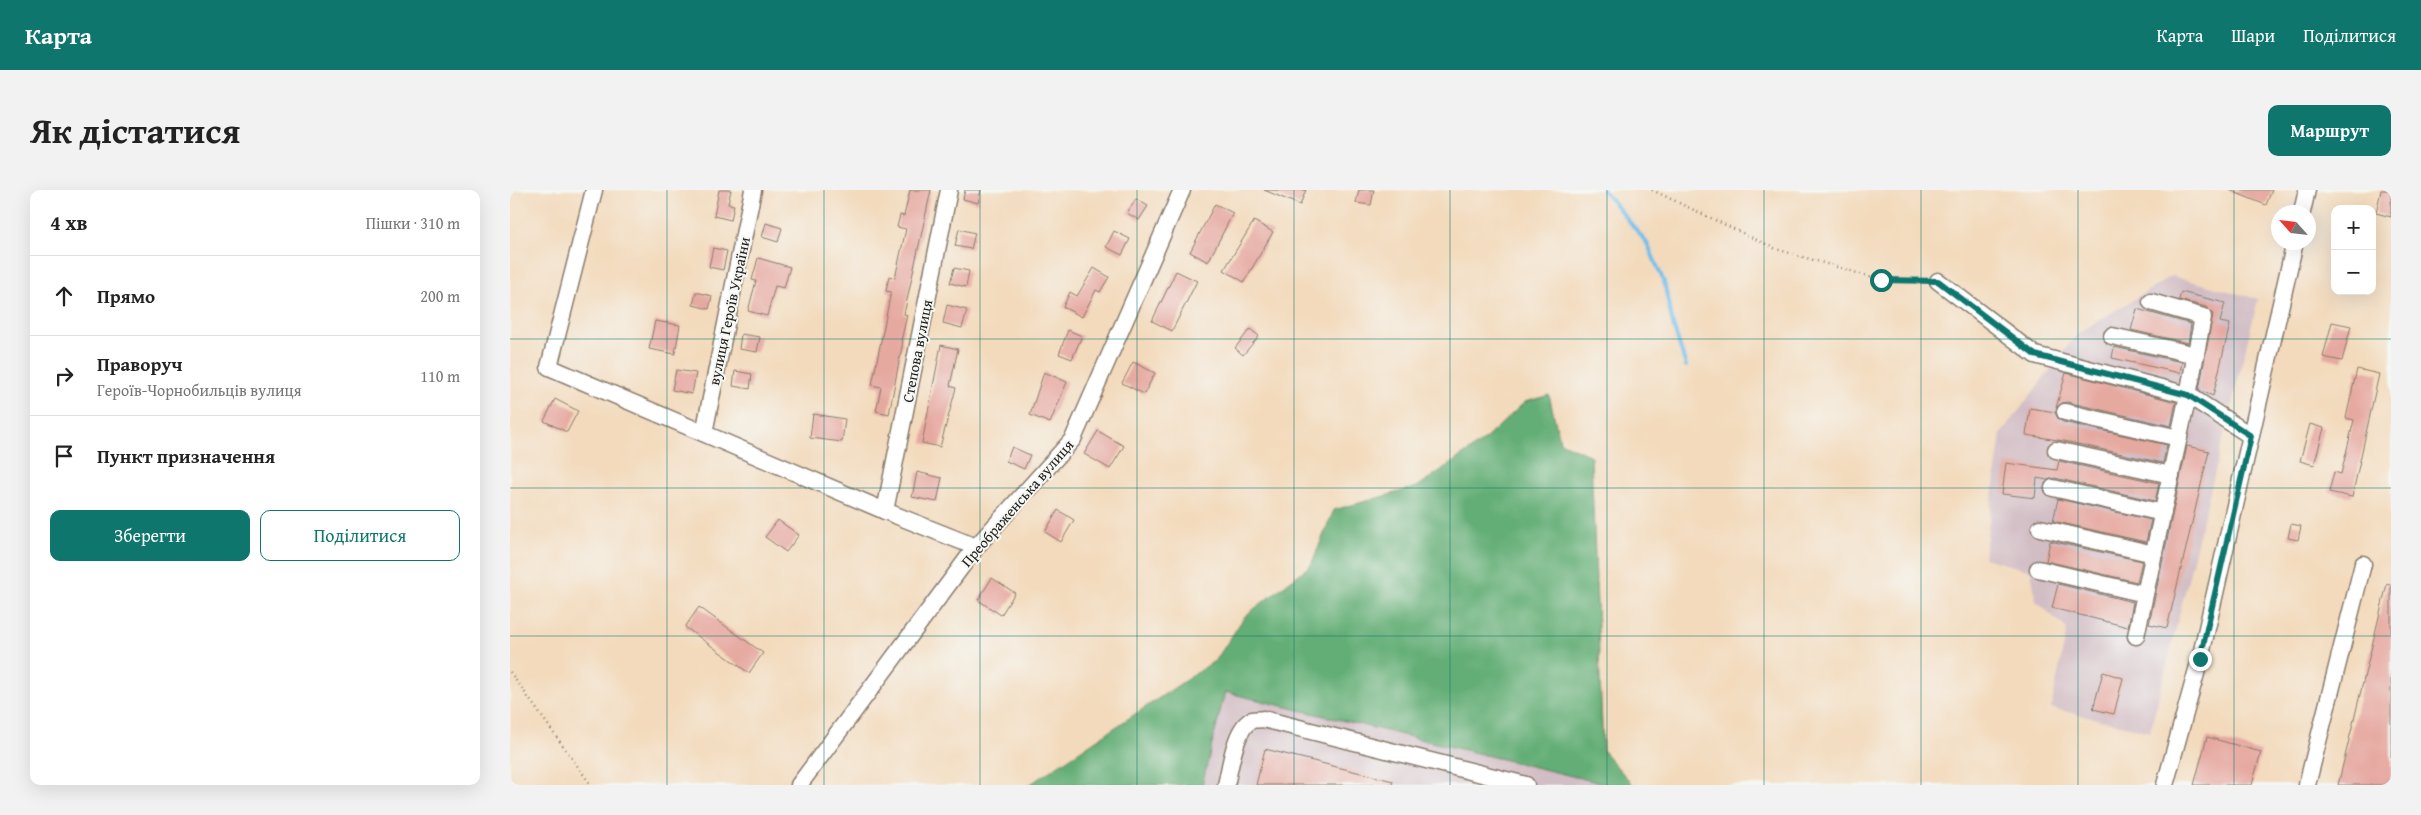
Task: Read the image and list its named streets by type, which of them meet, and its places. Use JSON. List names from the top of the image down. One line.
{"streets":{"street":["вулиця Героїв України","Степова вулиця","Преображенська вулиця"]},"north":"top left","page":{"header":"Карта","nav":["Карта","Шари","Поділитися"],"title":"Як дістатися","buttons":["Маршрут",["Зберегти","Поділитися"]],"heading":["4 хв","Пішки · 310 m"],"map_buttons":["+","−"],"list":[["Прямо","200 m"],["Праворуч","Героїв-Чорнобильців вулиця","110 m"],"Пункт призначення"]}}
